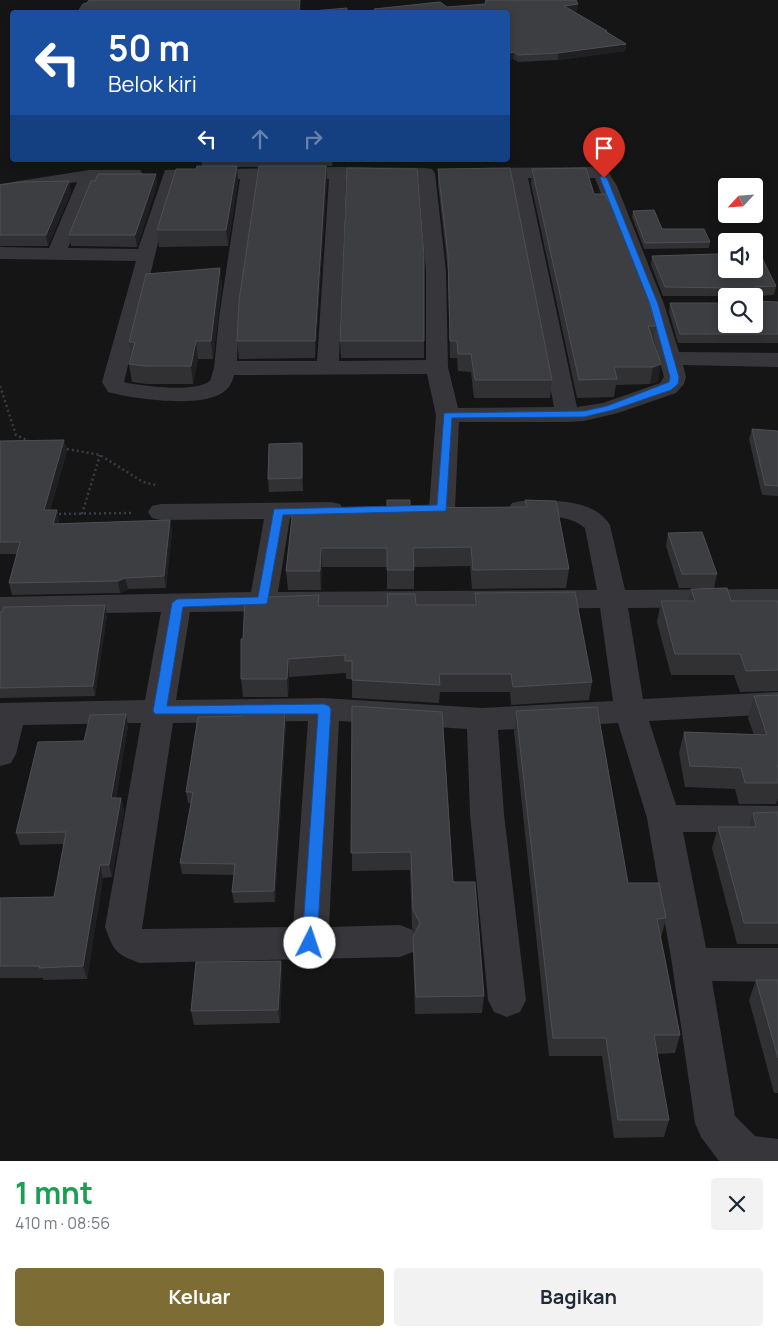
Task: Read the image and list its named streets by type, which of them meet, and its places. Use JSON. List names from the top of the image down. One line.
{"north":"bottom left","page":{"turn":["50 m","Belok kiri"],"heading":["1 mnt","410 m · 08:56"],"buttons":["Keluar","Bagikan"]}}
